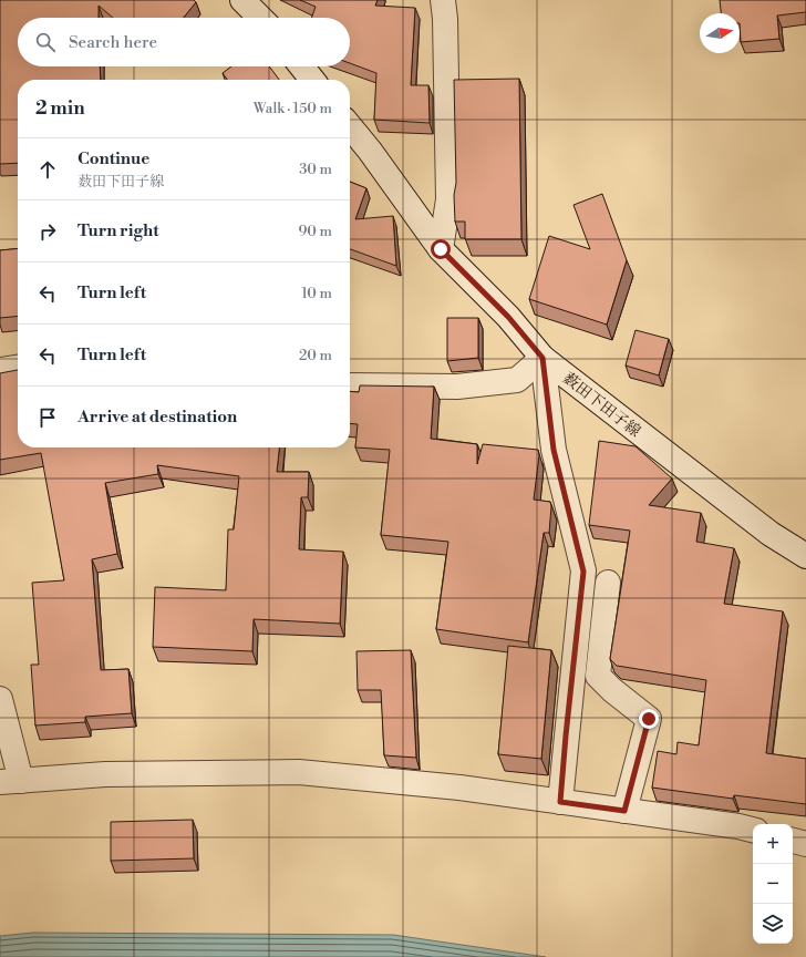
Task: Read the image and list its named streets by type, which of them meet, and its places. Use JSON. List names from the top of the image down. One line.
{"streets":{"street":["薮田下田子線"]},"north":"right","page":{"search":"Search here","heading":["2 min","Walk · 150 m"],"list":[["Continue","薮田下田子線","30 m"],["Turn right","90 m"],["Turn left","10 m"],["Turn left","20 m"],"Arrive at destination"],"map_buttons":["+","−"]}}
